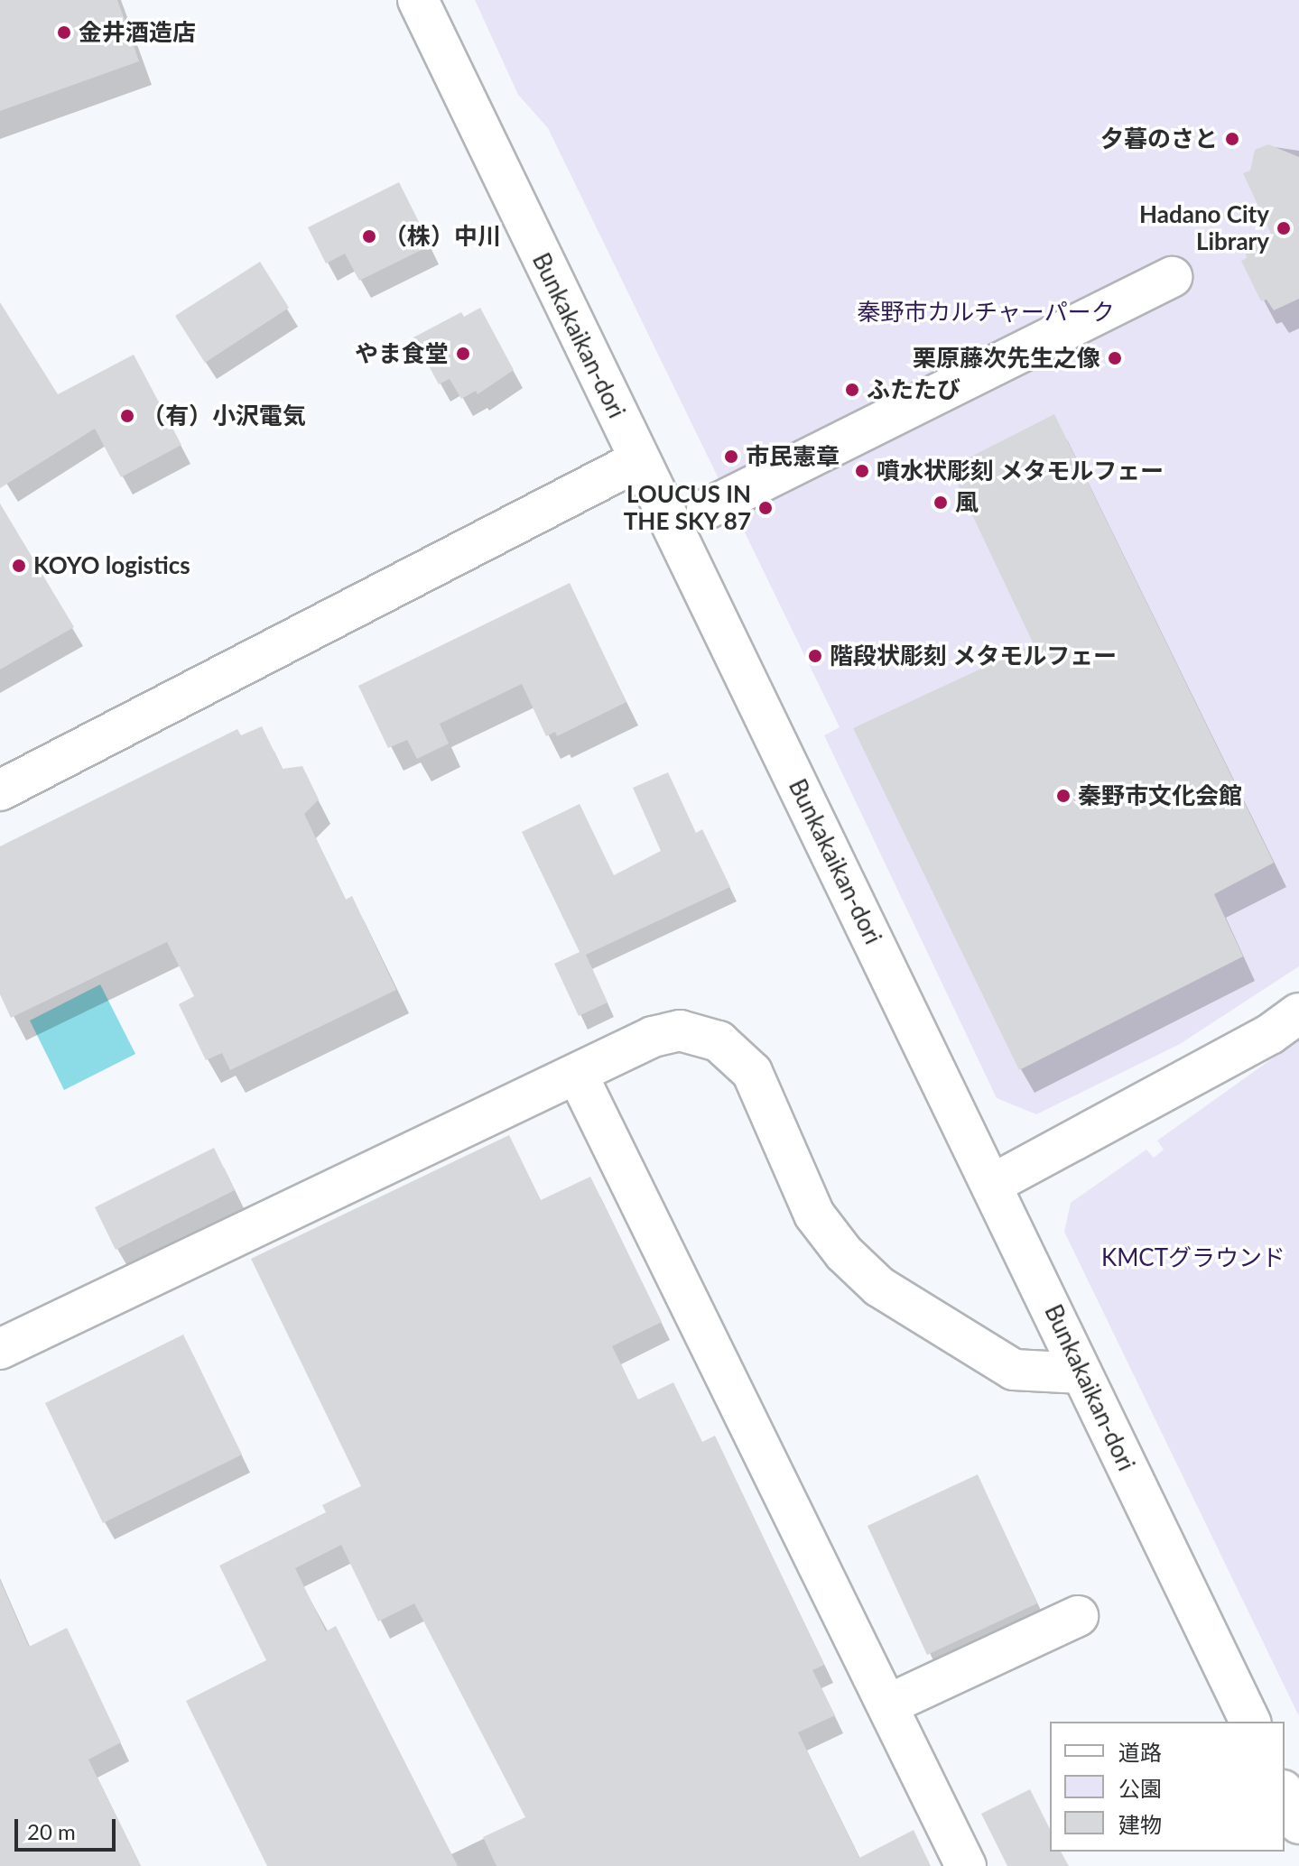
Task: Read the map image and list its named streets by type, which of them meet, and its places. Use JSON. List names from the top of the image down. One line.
{"streets":{"street":["Bunkakaikan-dori"]},"parks":["秦野市カルチャーパーク","KMCTグラウンド"],"places":["金井酒造店","夕暮のさと","Hadano City Library","（株）中川","やま食堂","栗原藤次先生之像","ふたたび","（有）小沢電気","市民憲章","噴水状彫刻 メタモルフェー","風","LOUCUS IN THE SKY 87","KOYO logistics","階段状彫刻 メタモルフェー","秦野市文化会館"],"legend":["道路","公園","建物"],"scale_bar":"20 m"}
